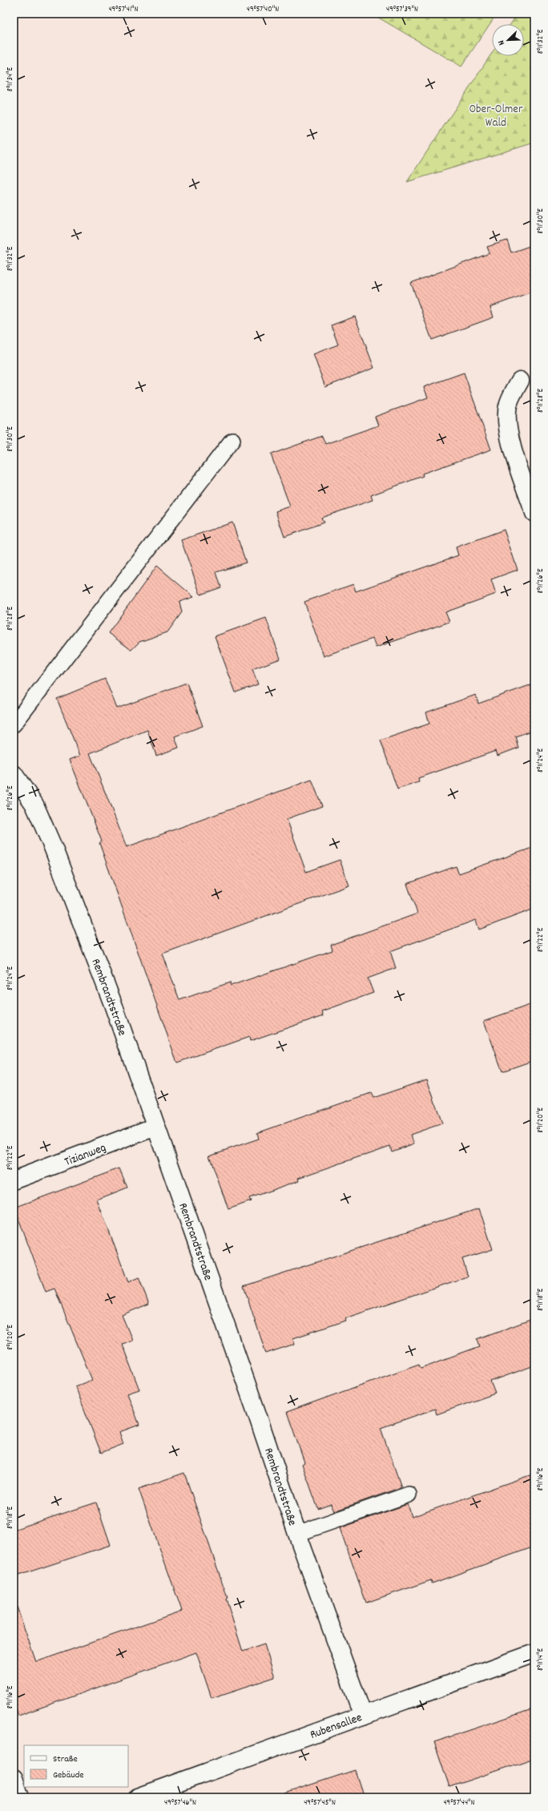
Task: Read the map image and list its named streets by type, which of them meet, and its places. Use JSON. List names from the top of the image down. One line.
{"streets":{"street":["Rembrandtstraße","Tizianweg","Rubensallee"]},"crossings":[["Rembrandtstraße","Tizianweg"],["Rembrandtstraße","Rubensallee"]],"parks":["Ober-Olmer Wald"],"legend":["Straße","Gebäude"],"north":"bottom left","coordinates":["49°57'41\"N","49°57'40\"N","49°57'39\"N","8°11'32\"E","8°11'34\"E","8°11'30\"E","8°11'28\"E","8°11'26\"E","8°11'24\"E","8°11'22\"E","8°11'20\"E","8°11'18\"E","8°11'16\"E","8°11'14\"E","49°57'46\"N","49°57'45\"N","49°57'44\"N"]}
